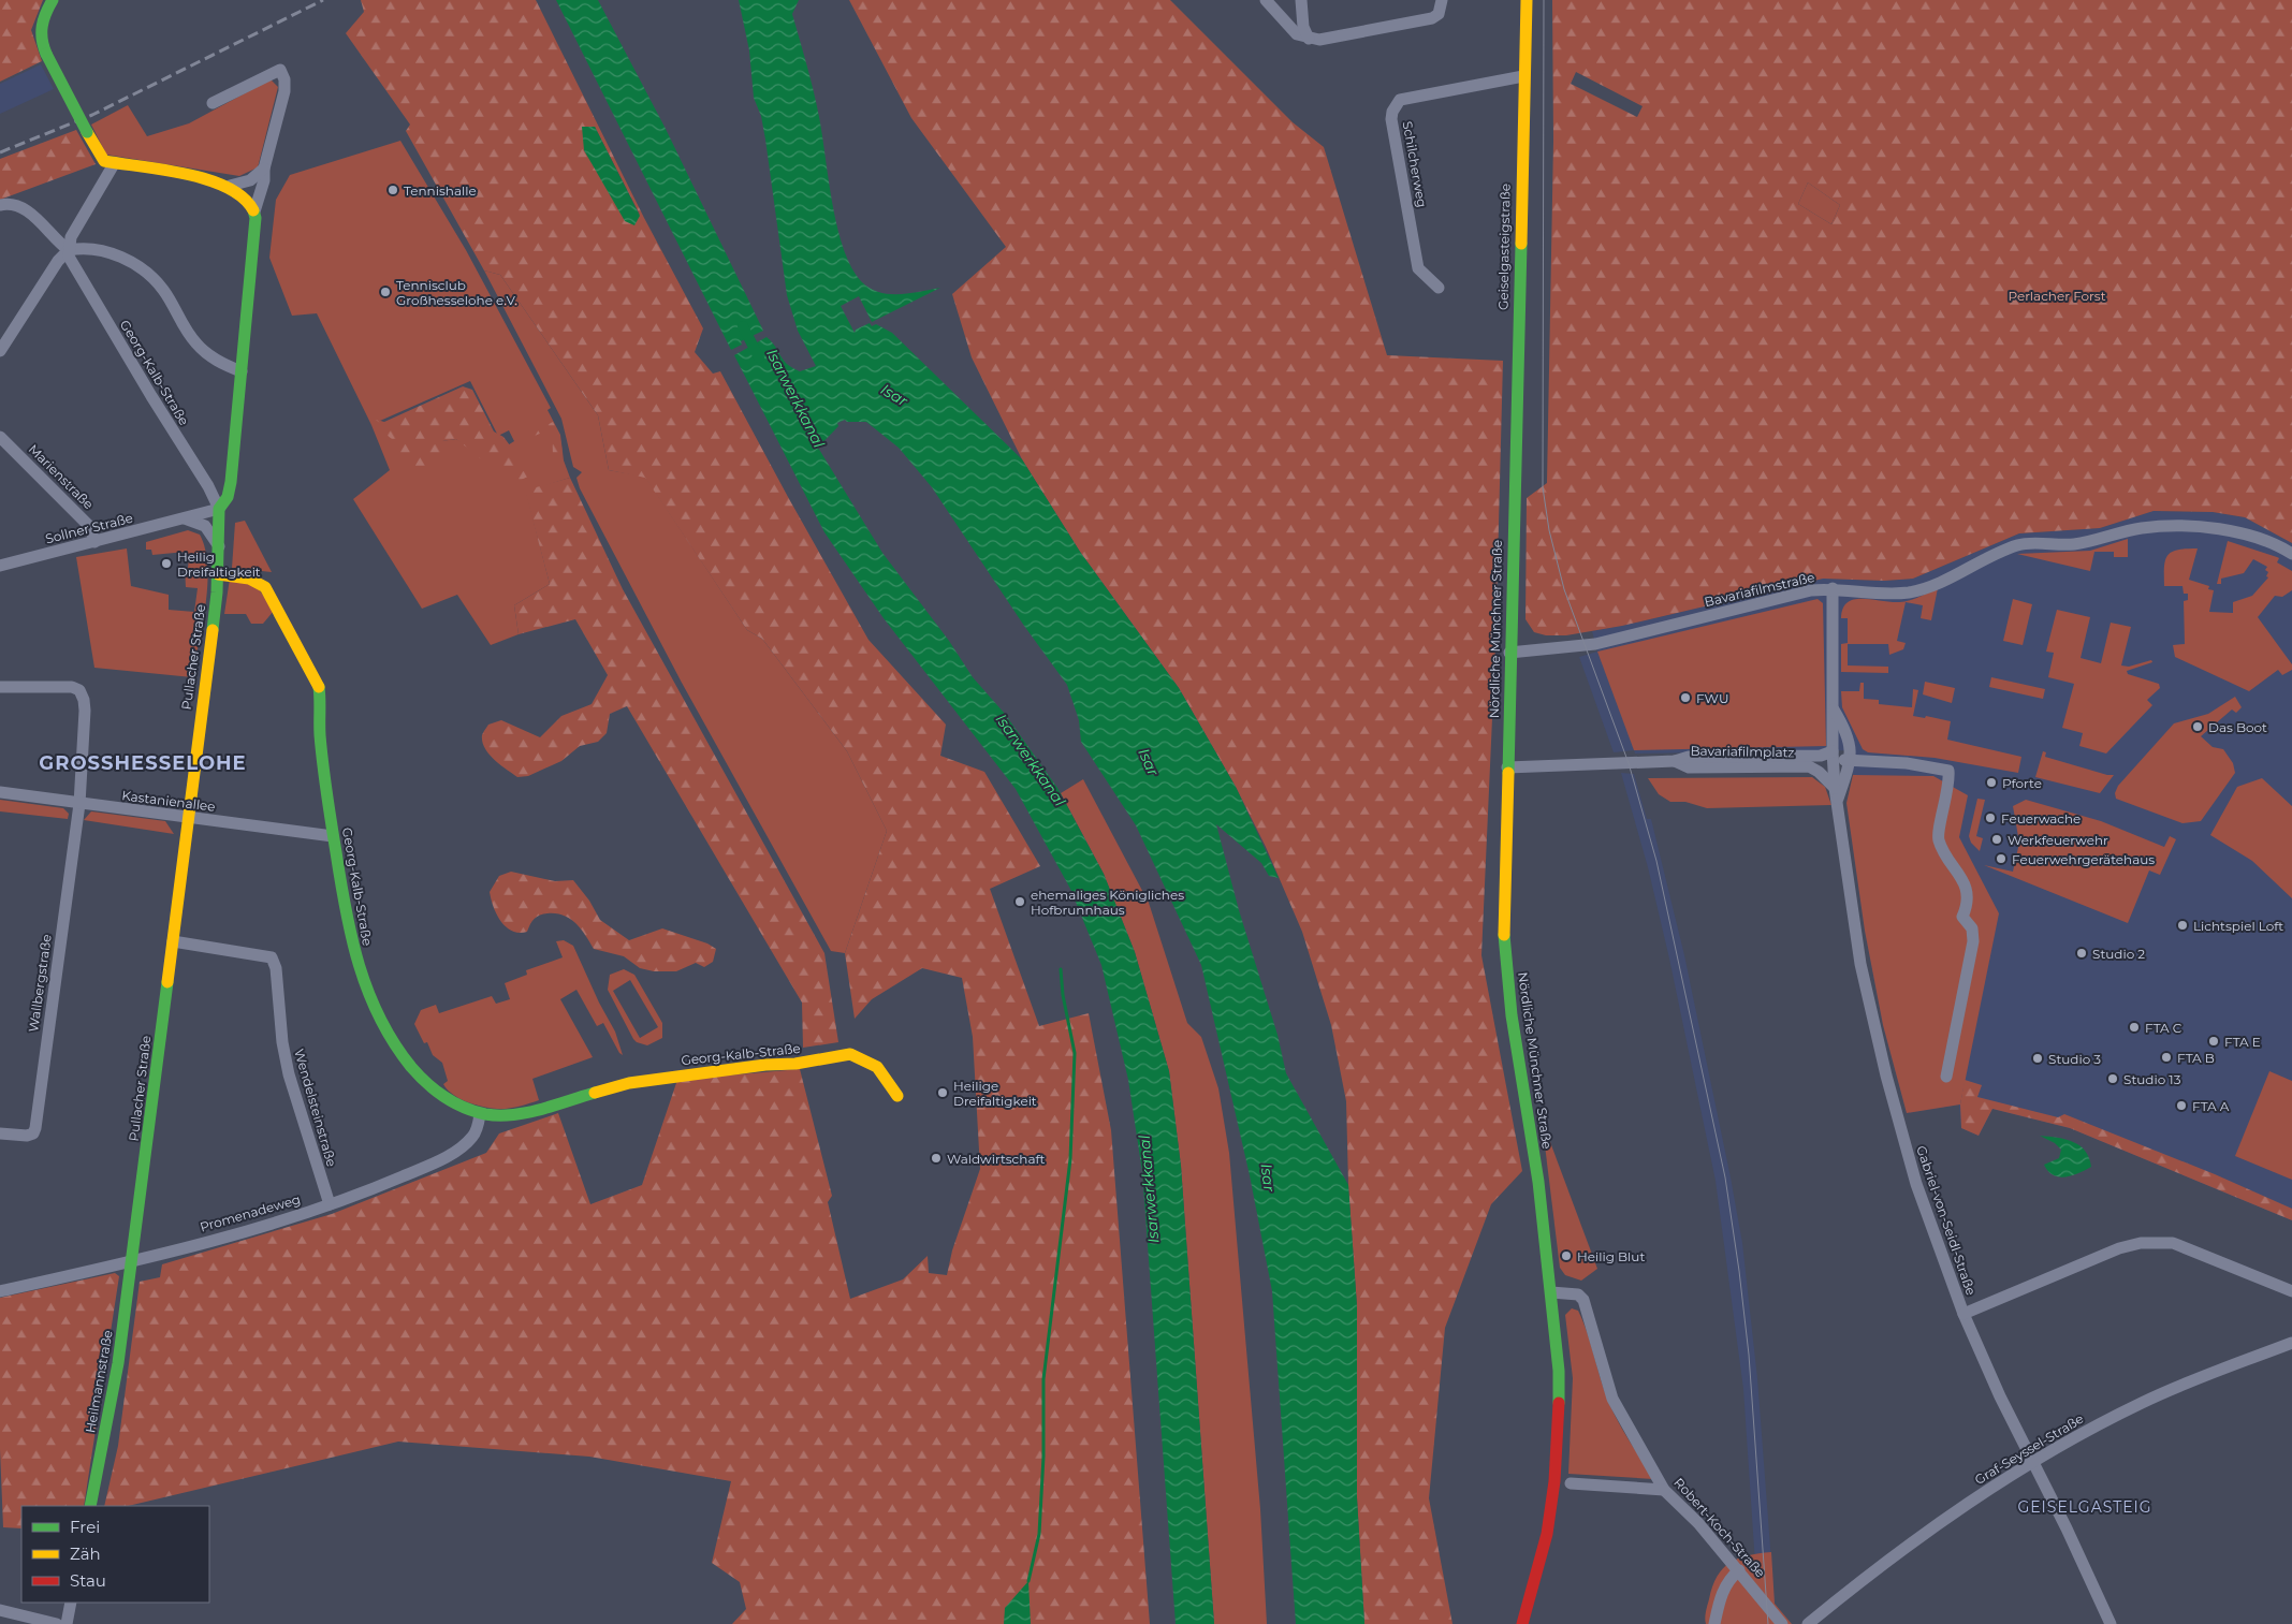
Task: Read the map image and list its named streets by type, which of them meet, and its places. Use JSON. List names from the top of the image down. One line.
{"streets":{"street":["Schilcherweg","Geiselgasteigstraße","Georg-Kalb-Straße","Marienstraße","Sollner Straße","Bavariafilmstraße","Nördliche Münchner Straße","Pullacher Straße","Bavariafilmplatz","Kastanienallee","Wallbergstraße","Wendelsteinstraße","Promenadeweg","Gabriel-von-Seidl-Straße","Heilmannstraße","Graf-Seyssel-Straße","Robert-Koch-Straße"]},"crossings":[["Schilcherweg","Geiselgasteigstraße"],["Geiselgasteigstraße","Nördliche Münchner Straße"],["Georg-Kalb-Straße","Sollner Straße"],["Georg-Kalb-Straße","Pullacher Straße"],["Georg-Kalb-Straße","Kastanienallee"],["Georg-Kalb-Straße","Promenadeweg"],["Marienstraße","Sollner Straße"],["Sollner Straße","Pullacher Straße"],["Bavariafilmstraße","Nördliche Münchner Straße"],["Bavariafilmstraße","Gabriel-von-Seidl-Straße"],["Nördliche Münchner Straße","Bavariafilmplatz"],["Nördliche Münchner Straße","Robert-Koch-Straße"],["Pullacher Straße","Kastanienallee"],["Pullacher Straße","Wendelsteinstraße"],["Pullacher Straße","Promenadeweg"],["Pullacher Straße","Heilmannstraße"],["Bavariafilmplatz","Gabriel-von-Seidl-Straße"],["Kastanienallee","Wallbergstraße"],["Wendelsteinstraße","Promenadeweg"],["Promenadeweg","Heilmannstraße"],["Gabriel-von-Seidl-Straße","Graf-Seyssel-Straße"]],"districts":["GROSSHESSELOHE","GEISELGASTEIG"],"water":["Isar","Isarwerkkanal"],"parks":["Perlacher Forst"],"places":["Tennishalle","Tennisclub Großhesselohe e.V.","Heilig Dreifaltigkeit","FWU","Das Boot","Pforte","Feuerwache","Werkfeuerwehr","Feuerwehrgerätehaus","ehemaliges Königliches Hofbrunnhaus","Lichtspiel Loft","Studio 2","FTA C","FTA E","FTA B","Studio 3","Studio 13","Heilige Dreifaltigkeit","FTA A","Waldwirtschaft","Heilig Blut"],"legend":["Frei","Zäh","Stau"]}
